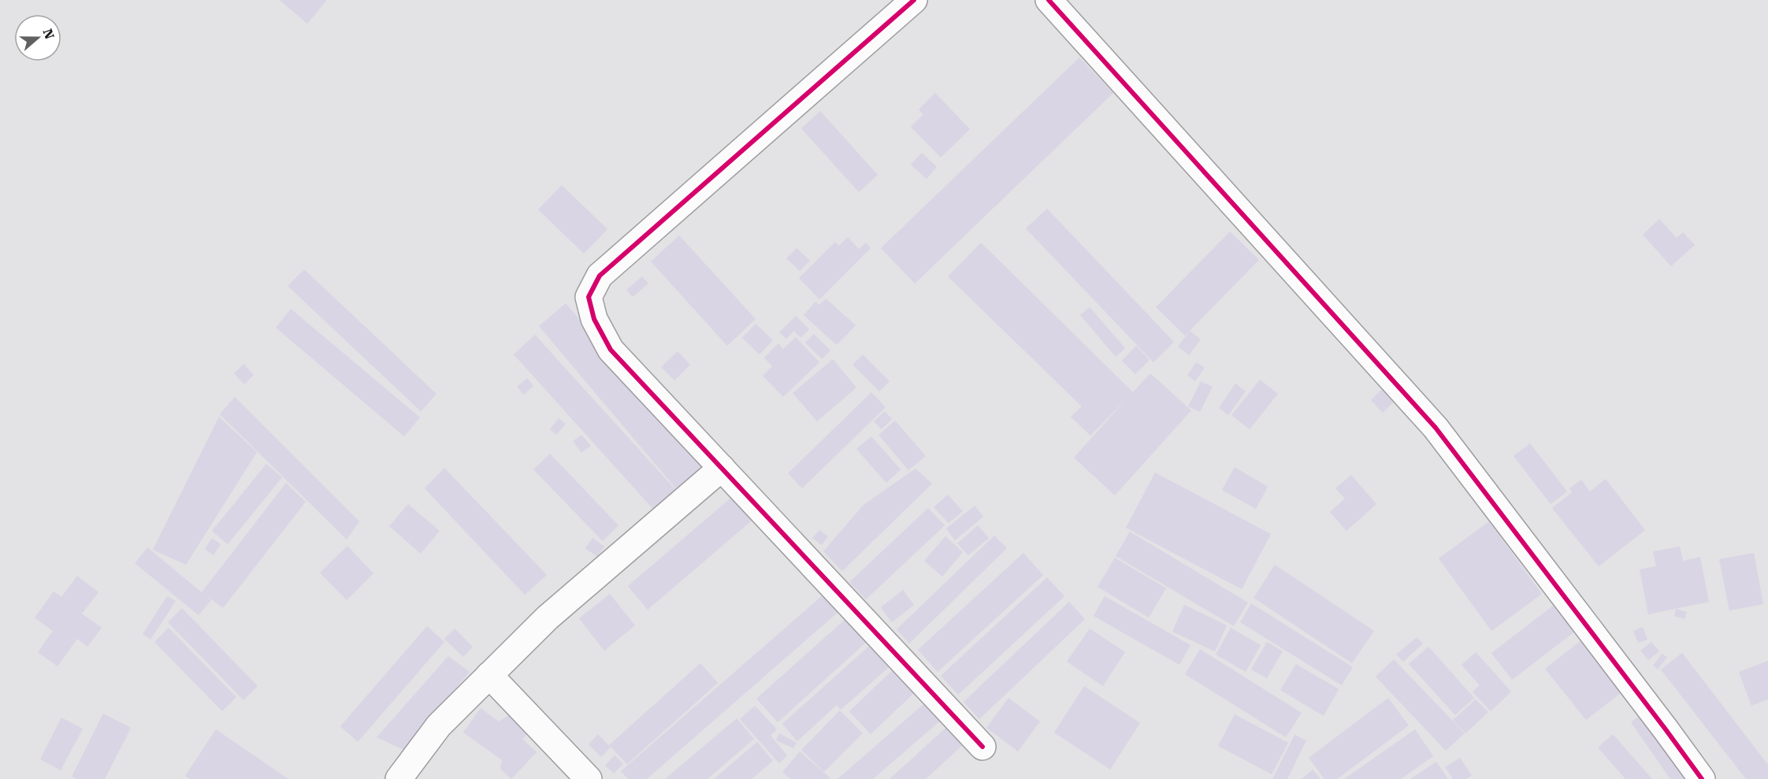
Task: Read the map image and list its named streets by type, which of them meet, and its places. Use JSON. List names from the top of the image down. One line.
{"north":"right"}
